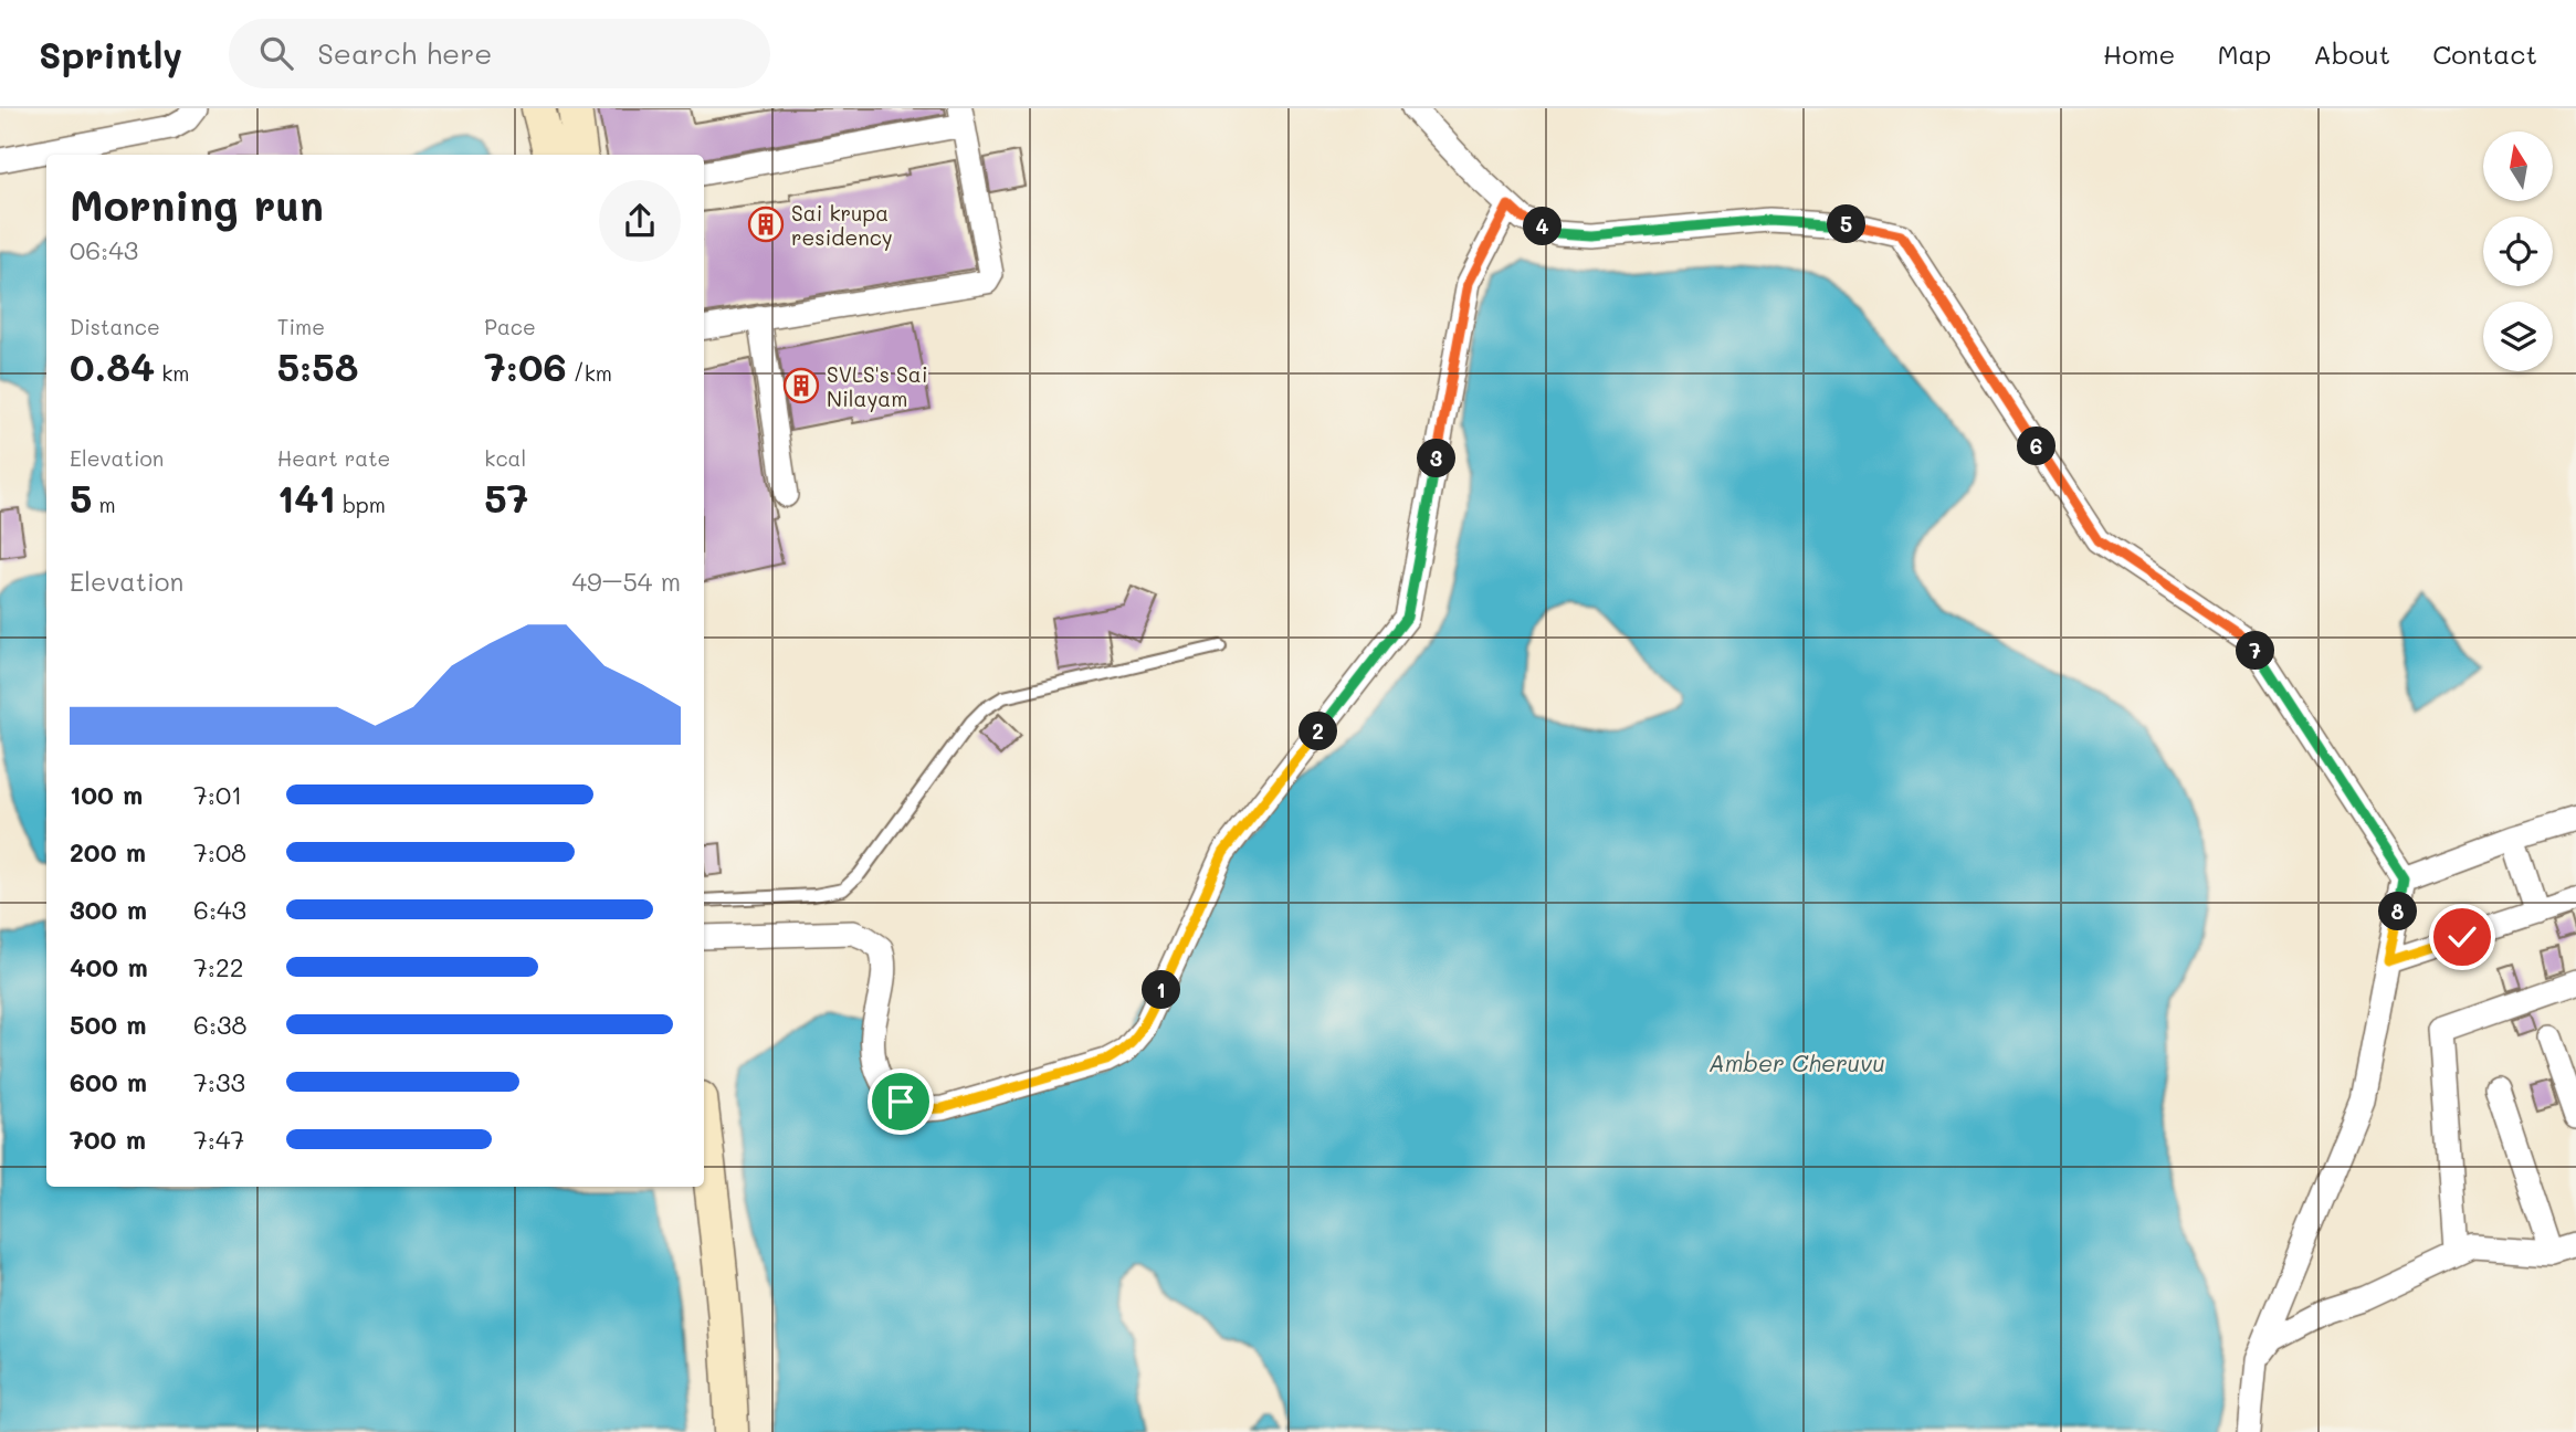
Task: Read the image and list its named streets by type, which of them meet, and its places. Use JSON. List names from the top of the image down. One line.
{"water":["Amber Cheruvu"],"places":{"building":["Sai krupa residency","SVLS's Sai Nilayam"]},"north":"top","page":{"header":"Sprintly","search":"Search here","nav":["Home","Map","About","Contact"],"heading":["Morning run","06:43"],"pins":["5","4","6","3","7","2","8","1"],"stats":[["Distance","0.84 km"],["Time","5:58"],["Pace","7:06 /km"],["Elevation","5 m"],["Heart rate","141 bpm"],["kcal","57"]],"chart":["Elevation","49–54 m"],"list":[{"name":"100 m","note":"7:01"},{"name":"200 m","note":"7:08"},{"name":"300 m","note":"6:43"},{"name":"400 m","note":"7:22"},{"name":"500 m","note":"6:38"},{"name":"600 m","note":"7:33"},{"name":"700 m","note":"7:47"}]}}
